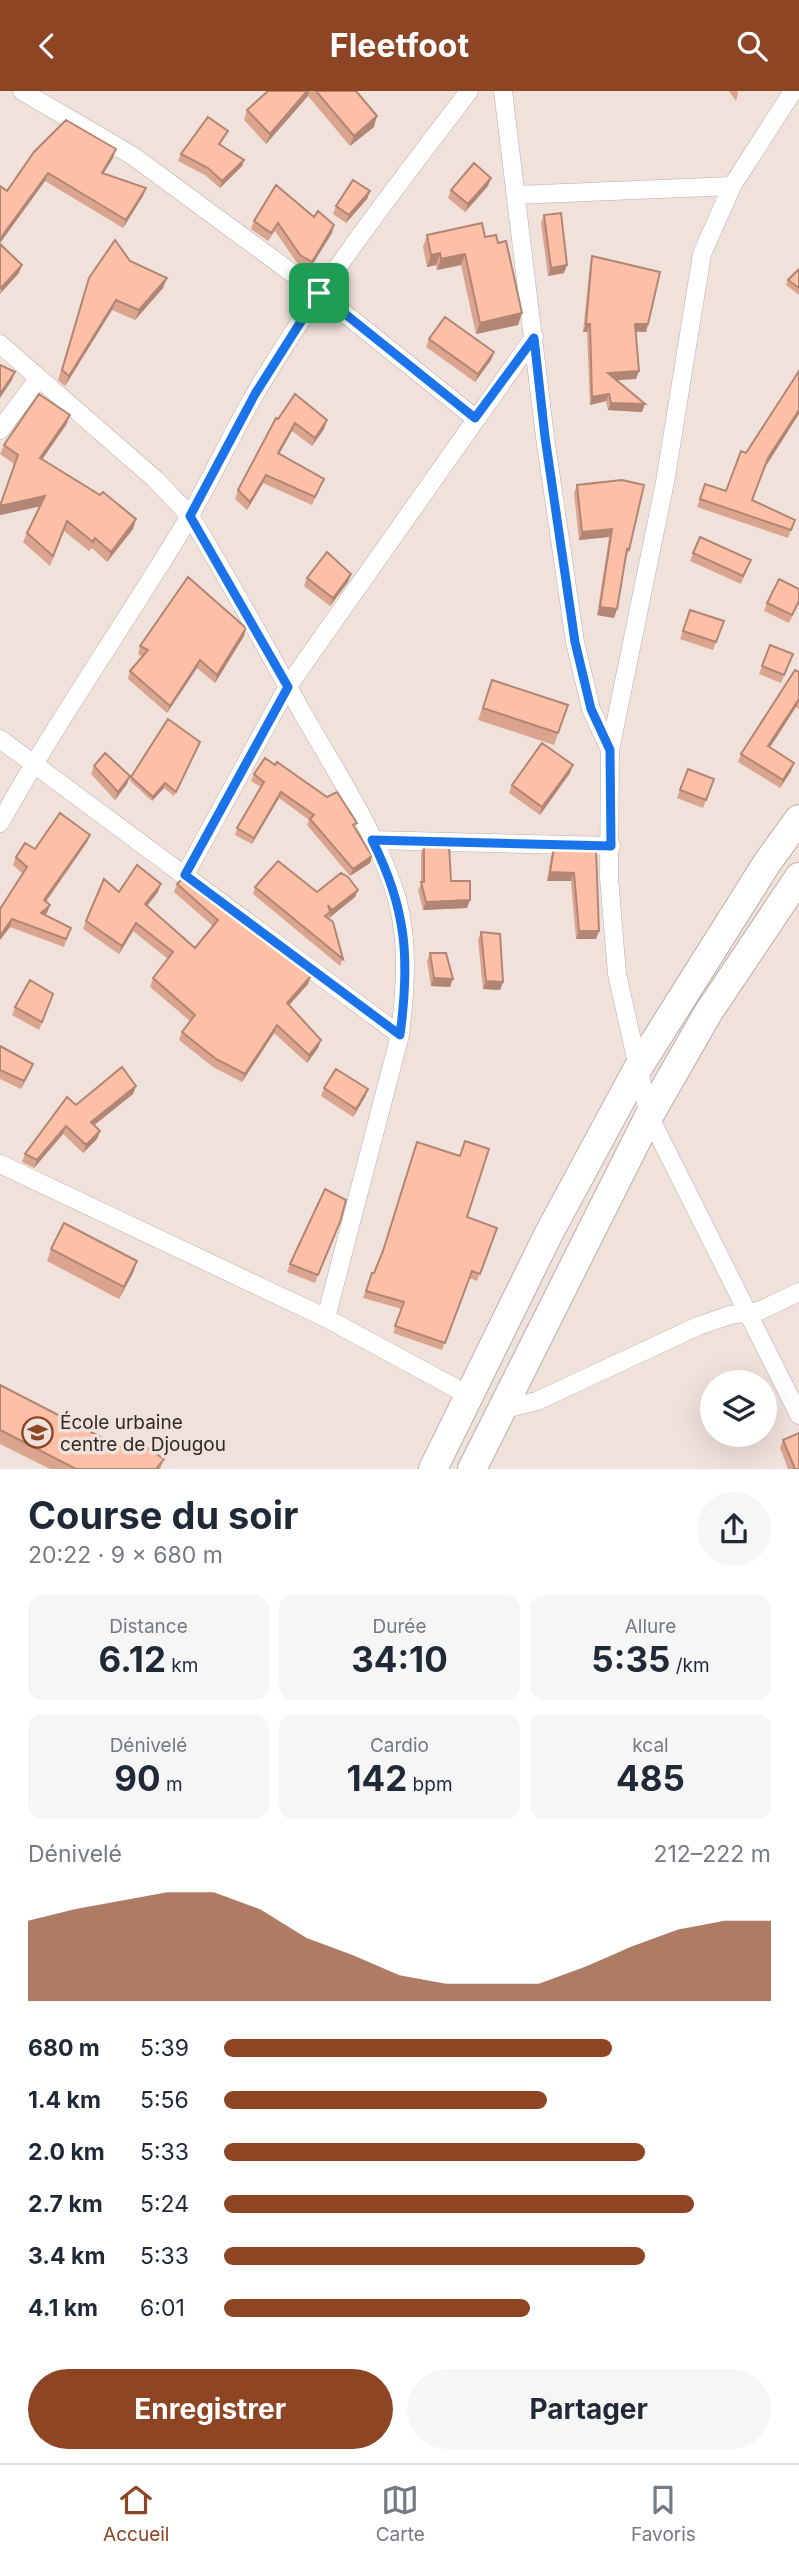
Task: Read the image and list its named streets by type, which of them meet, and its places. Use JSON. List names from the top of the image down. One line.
{"places":{"school or university":["École urbaine centre de Djougou"]},"page":{"header":"Fleetfoot","heading":["Course du soir","20:22 · 9 × 680 m"],"stats":[["Distance","6.12 km"],["Durée","34:10"],["Allure","5:35 /km"],["Dénivelé","90 m"],["Cardio","142 bpm"],["kcal","485"]],"chart":["Dénivelé","212–222 m"],"list":[{"name":"680 m","note":"5:39"},{"name":"1.4 km","note":"5:56"},{"name":"2.0 km","note":"5:33"},{"name":"2.7 km","note":"5:24"},{"name":"3.4 km","note":"5:33"},{"name":"4.1 km","note":"6:01"}],"buttons":["Enregistrer","Partager"],"tabs":["Accueil","Carte","Favoris"]}}
